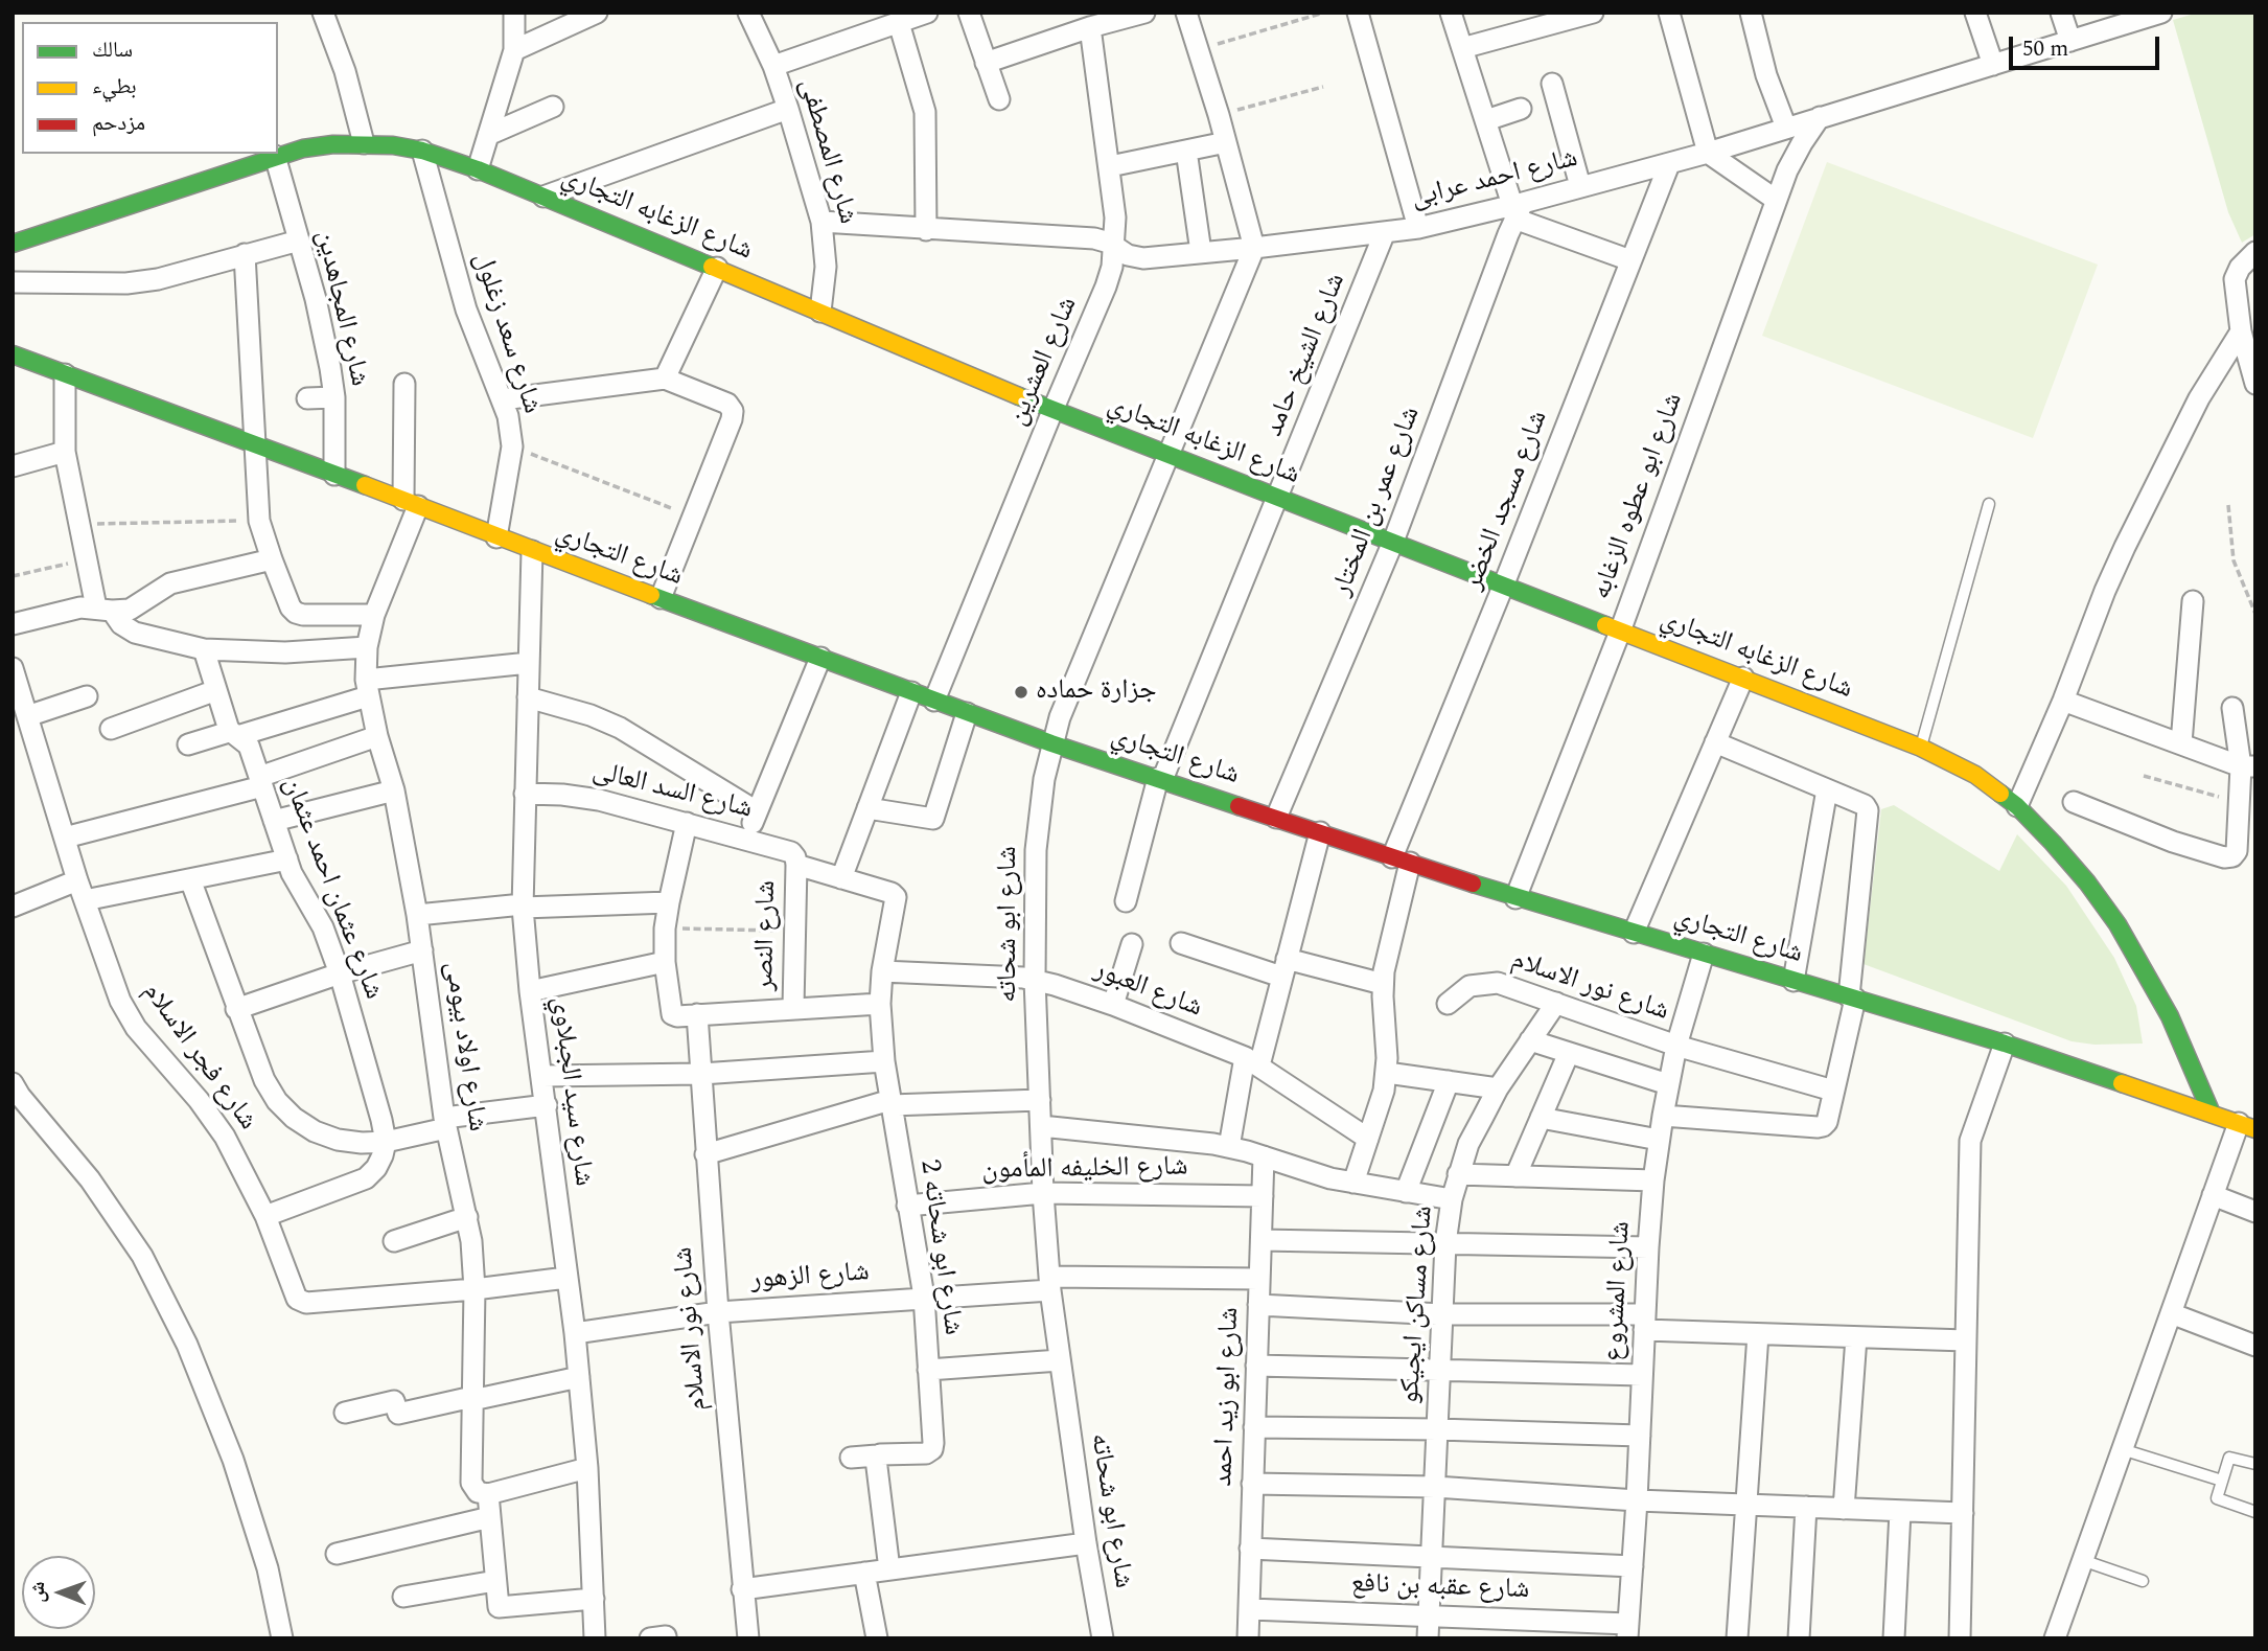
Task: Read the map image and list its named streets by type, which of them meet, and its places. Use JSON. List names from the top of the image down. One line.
{"streets":{"street":["شارع المصطفى","شارع احمد عرابى","شارع الزغابه التجاري","شارع المجاهدين","شارع سعد زغلول","شارع الشيخ حامد","شارع العشرين","شارع ابو عطوه الزغابه","شارع مسجد الخضر","شارع عمر بن المختار","شارع التجاري","شارع السد العالى","شارع عثمان احمد عثمان","شارع ابو شحاته","شارع النصر","شارع نور الاسلام","شارع العبور","شارع اولاد بيومى","شارع فجر الاسلام","شارع سيد الجبلاوي","شارع الخليفه المأمون","شارع ابو شحاته 2","شارع الزهور","شارع المشروع","شارع مساكن ايجيكو","شارع ابو زيد احمد","شارع عقبه بن نافع"]},"crossings":[["شارع المصطفى","شارع احمد عرابى"],["شارع المصطفى","شارع الزغابه التجاري"],["شارع احمد عرابى","شارع الشيخ حامد"],["شارع احمد عرابى","شارع العشرين"],["شارع احمد عرابى","شارع ابو عطوه الزغابه"],["شارع احمد عرابى","شارع مسجد الخضر"],["شارع احمد عرابى","شارع عمر بن المختار"],["شارع احمد عرابى","شارع ابو شحاته"],["شارع الزغابه التجاري","شارع المجاهدين"],["شارع الزغابه التجاري","شارع سعد زغلول"],["شارع الزغابه التجاري","شارع الشيخ حامد"],["شارع الزغابه التجاري","شارع العشرين"],["شارع الزغابه التجاري","شارع ابو عطوه الزغابه"],["شارع الزغابه التجاري","شارع مسجد الخضر"],["شارع الزغابه التجاري","شارع عمر بن المختار"],["شارع الزغابه التجاري","شارع التجاري"],["شارع الزغابه التجاري","شارع ابو شحاته"],["شارع المجاهدين","شارع التجاري"],["شارع سعد زغلول","شارع التجاري"],["شارع الشيخ حامد","شارع التجاري"],["شارع العشرين","شارع التجاري"],["شارع ابو عطوه الزغابه","شارع التجاري"],["شارع مسجد الخضر","شارع التجاري"],["شارع مسجد الخضر","شارع العبور"],["شارع عمر بن المختار","شارع التجاري"],["شارع التجاري","شارع ابو شحاته"],["شارع التجاري","شارع اولاد بيومى"],["شارع التجاري","شارع سيد الجبلاوي"],["شارع التجاري","شارع المشروع"],["شارع السد العالى","شارع النصر"],["شارع السد العالى","شارع سيد الجبلاوي"],["شارع ابو شحاته","شارع العبور"],["شارع ابو شحاته","شارع الخليفه المأمون"],["شارع ابو شحاته","شارع الزهور"],["شارع نور الاسلام","شارع الزهور"],["شارع نور الاسلام","شارع المشروع"],["شارع نور الاسلام","شارع مساكن ايجيكو"],["شارع العبور","شارع ابو شحاته 2"],["شارع اولاد بيومى","شارع فجر الاسلام"],["شارع فجر الاسلام","شارع سيد الجبلاوي"],["شارع سيد الجبلاوي","شارع الزهور"],["شارع الخليفه المأمون","شارع ابو شحاته 2"],["شارع الخليفه المأمون","شارع ابو زيد احمد"],["شارع ابو شحاته 2","شارع الزهور"],["شارع الزهور","شارع ابو زيد احمد"],["شارع المشروع","شارع عقبه بن نافع"],["شارع مساكن ايجيكو","شارع عقبه بن نافع"],["شارع ابو زيد احمد","شارع عقبه بن نافع"]],"places":["جزارة حماده"],"legend":["سالك","بطيء","مزدحم"],"scale_bar":"50 m","north":"left"}
